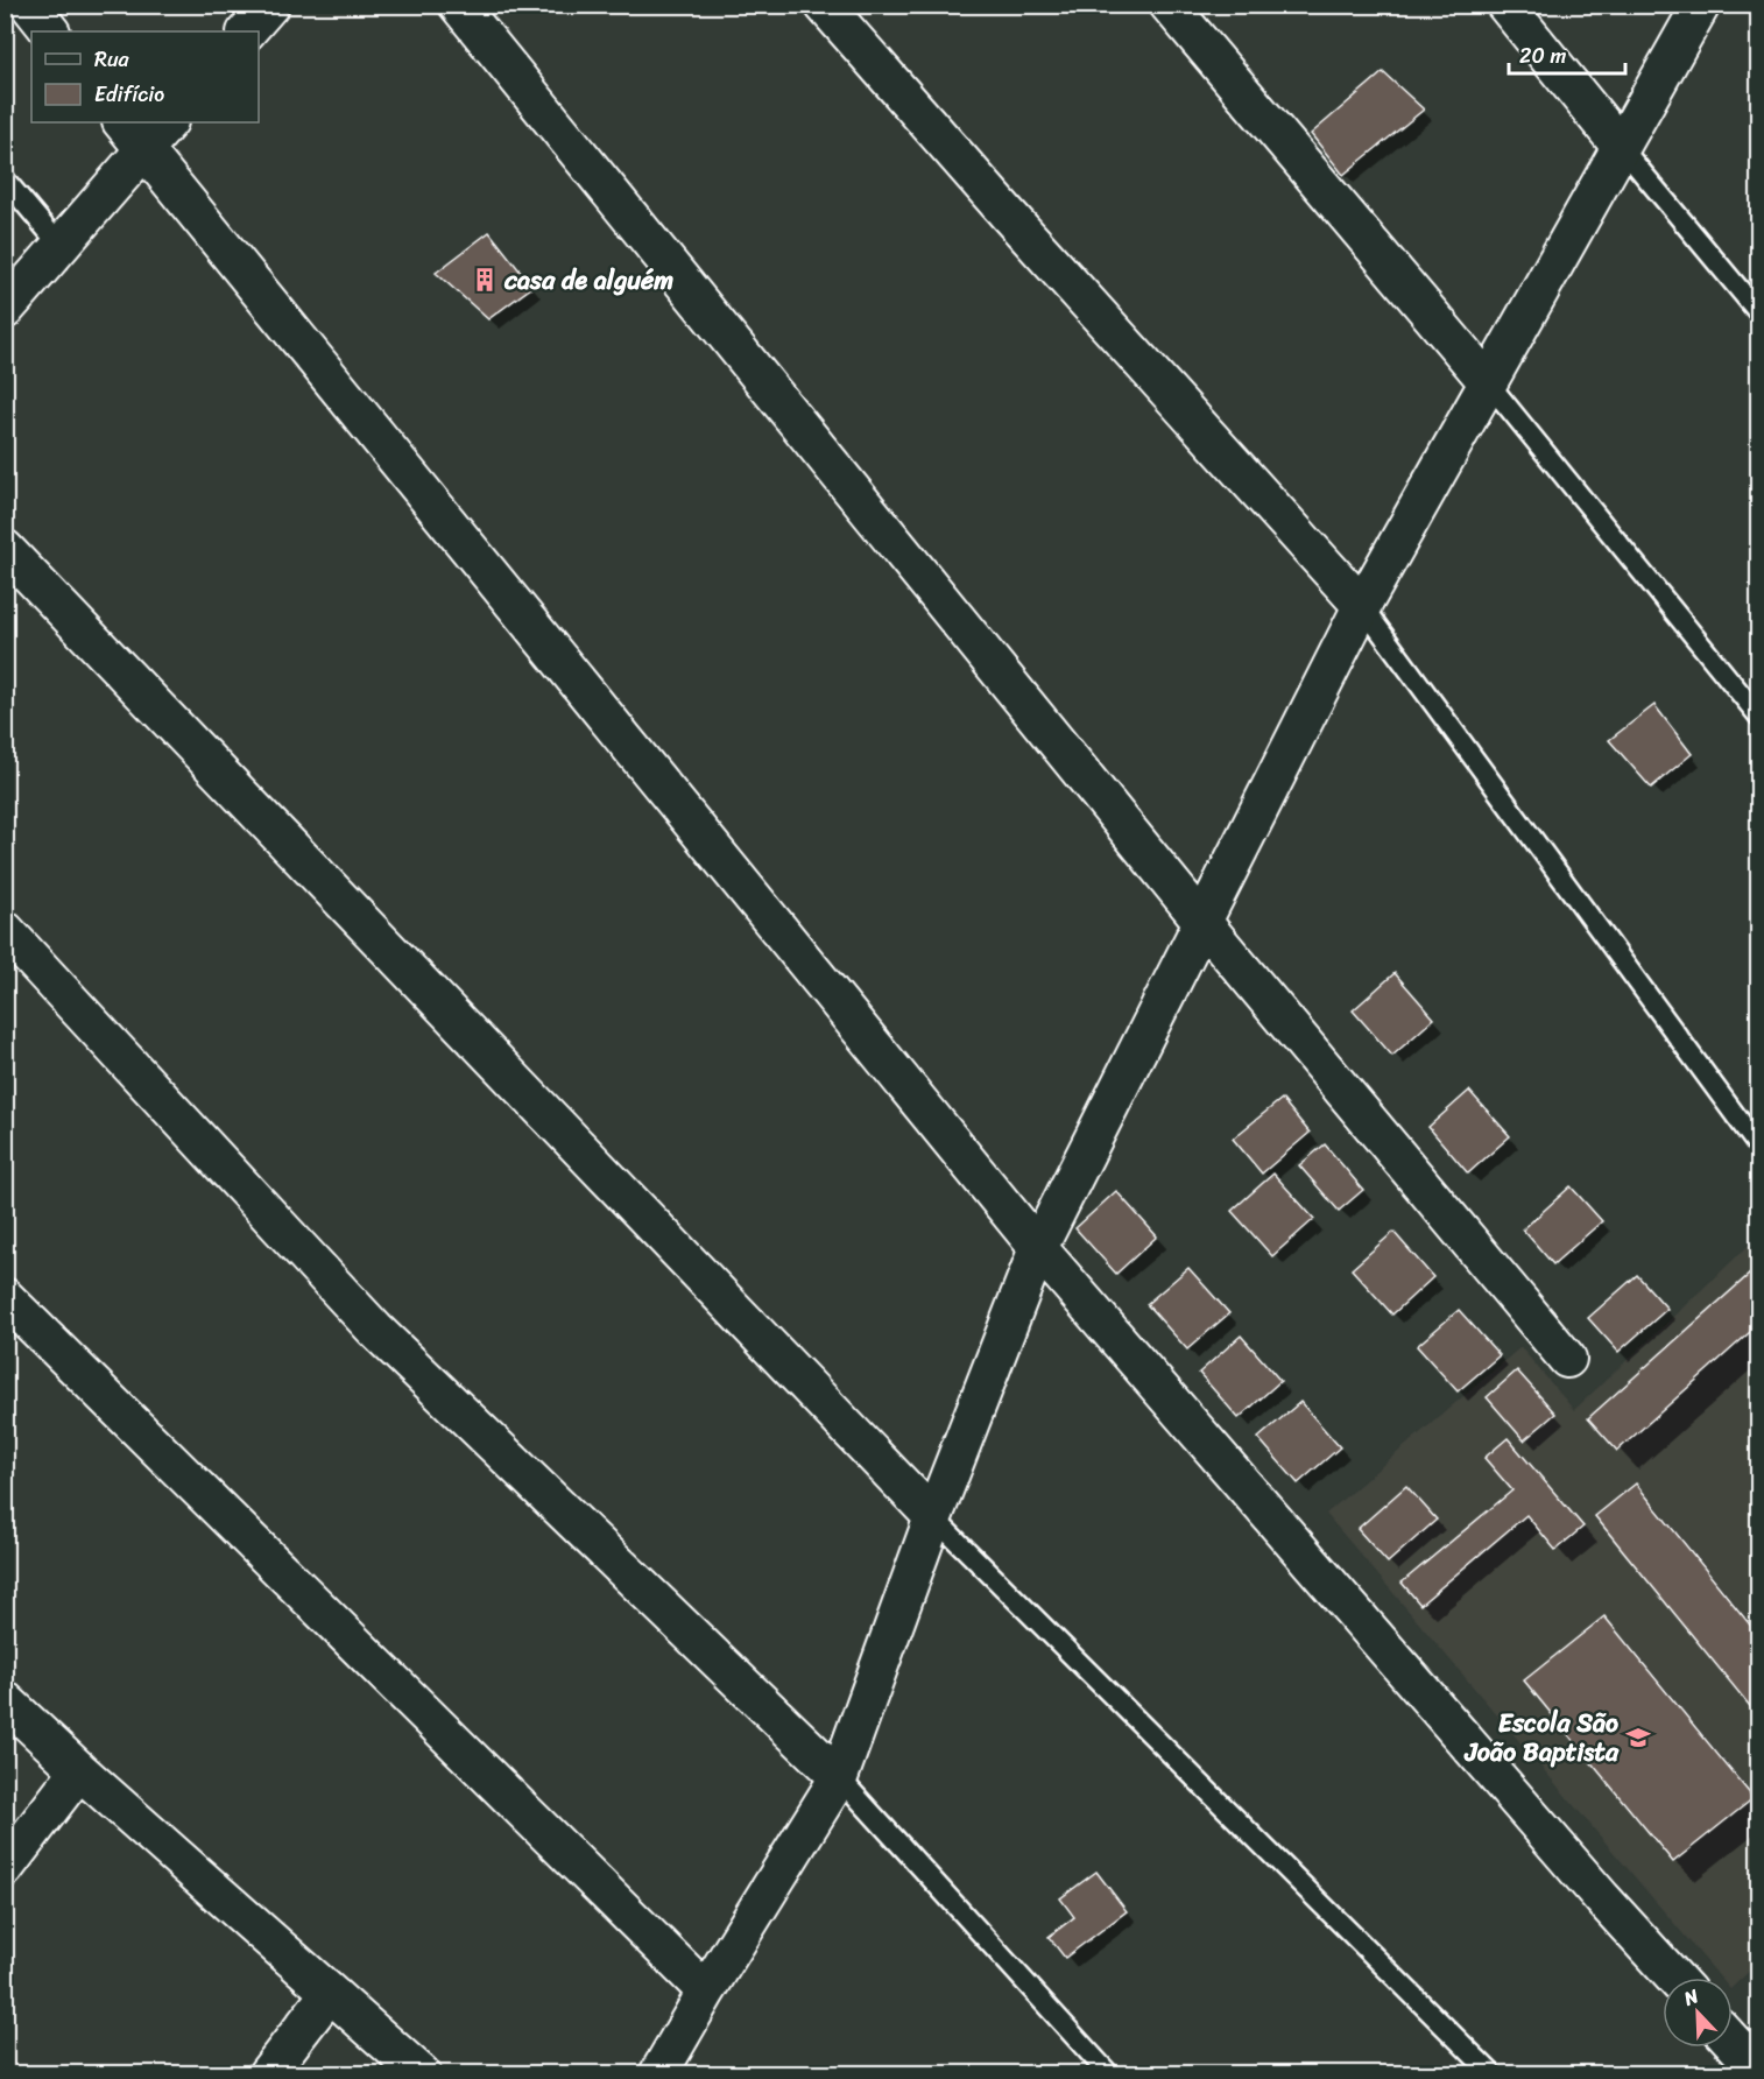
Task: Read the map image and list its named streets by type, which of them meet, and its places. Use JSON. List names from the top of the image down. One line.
{"places":{"building":["casa de alguém"],"school or university":["Escola São João Baptista"]},"legend":["Rua","Edifício"],"scale_bar":"20 m","north":"top left"}
